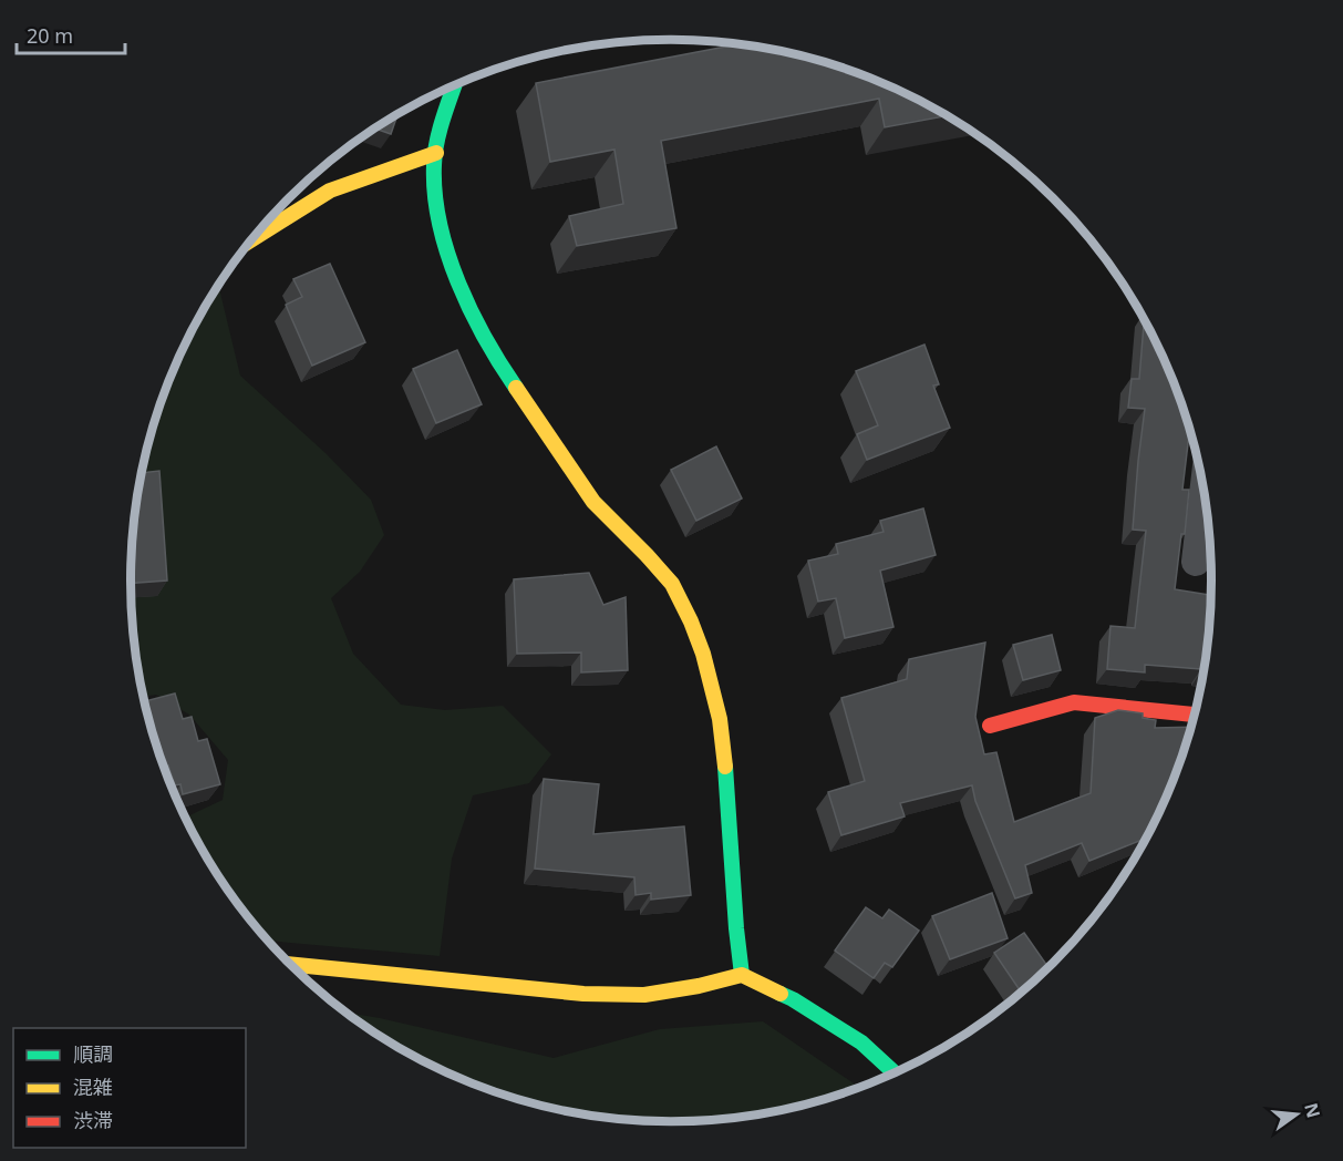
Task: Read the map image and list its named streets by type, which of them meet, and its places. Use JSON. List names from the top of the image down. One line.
{"legend":["順調","混雑","渋滞"],"scale_bar":"20 m","north":"right"}
